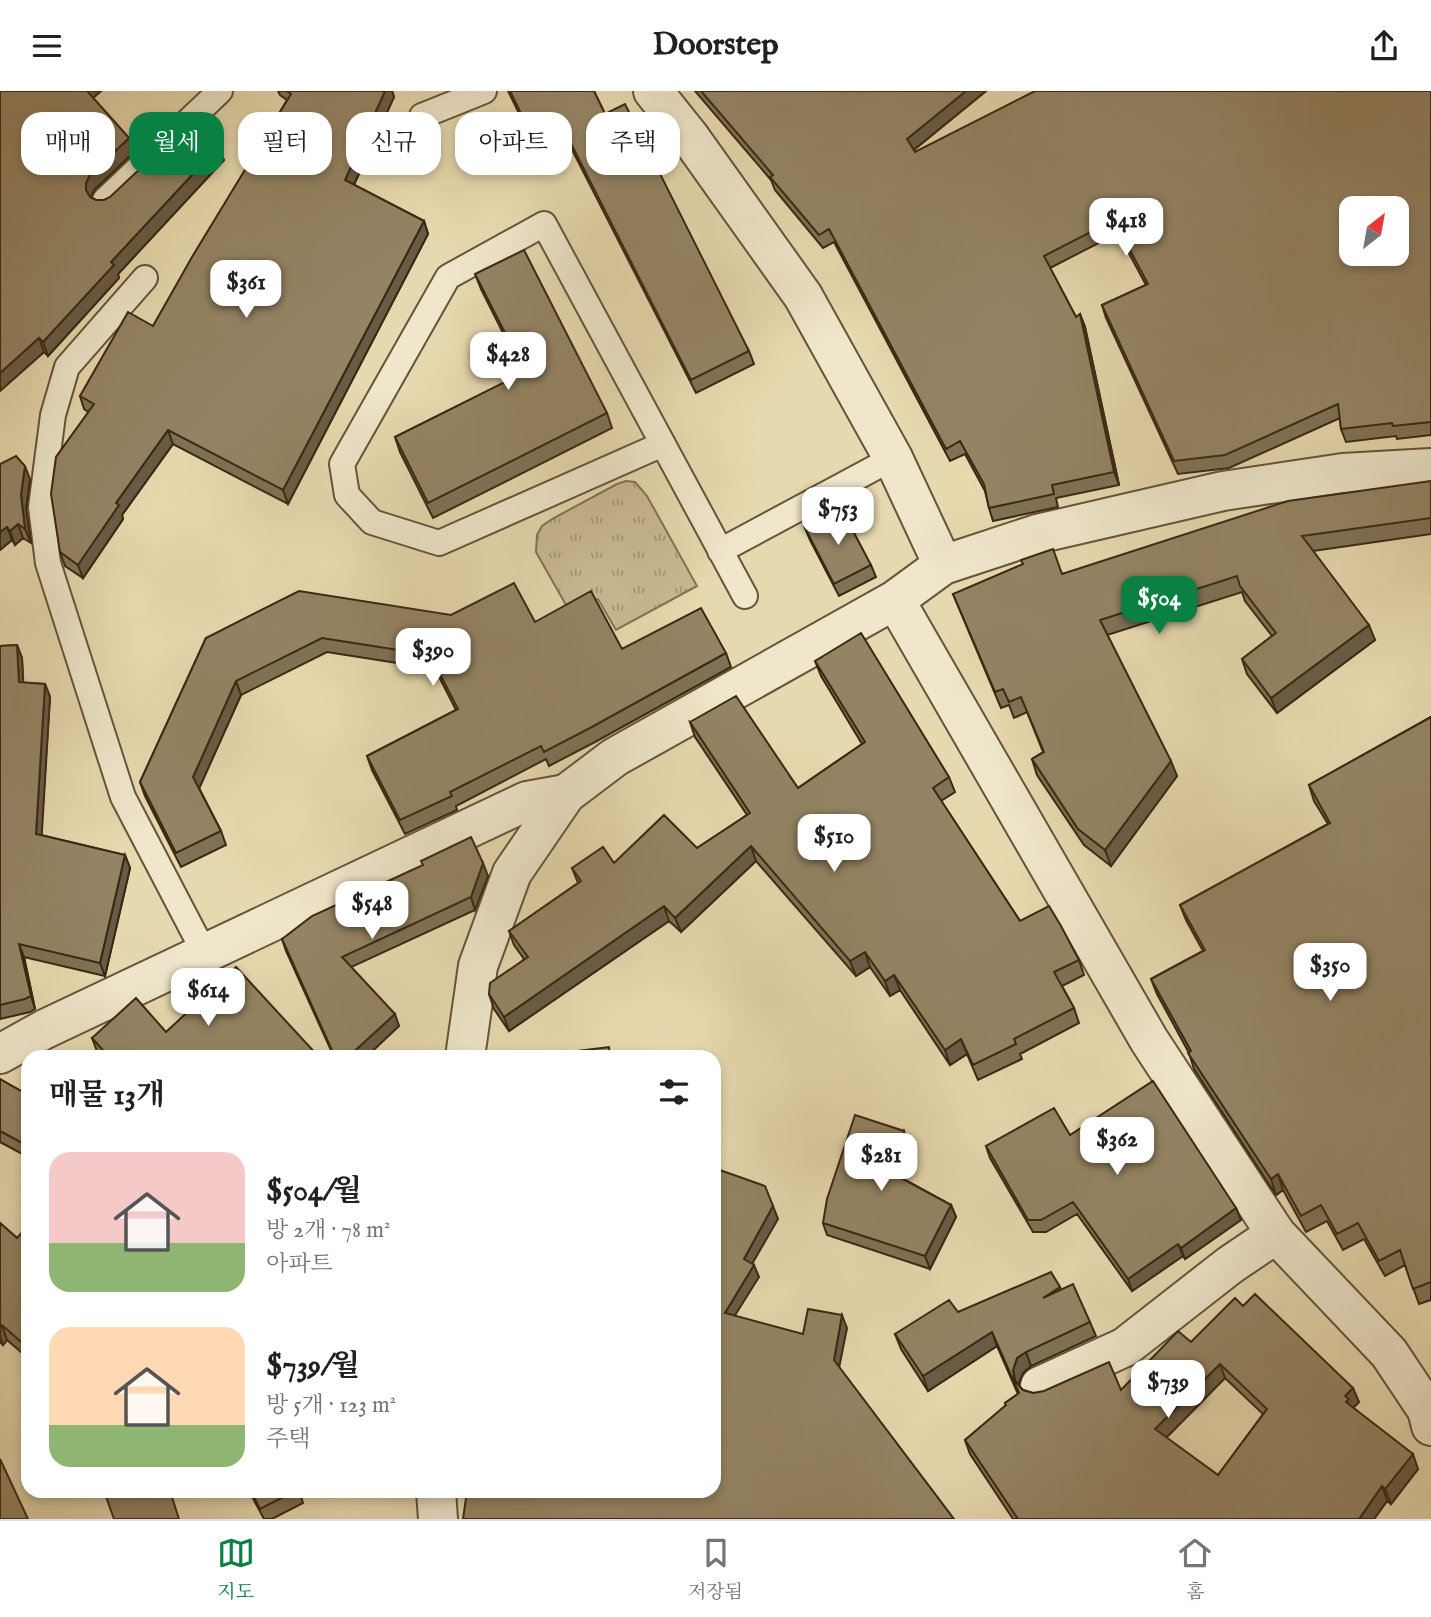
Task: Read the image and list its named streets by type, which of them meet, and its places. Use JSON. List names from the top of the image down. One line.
{"north":"top right","page":{"header":"Doorstep","chip":["매매","월세","필터","신규","아파트","주택"],"price":["$418","$361","$428","$753","$504","$390","$510","$548","$350","$614","$362","$281","$739"],"heading":"매물 13개","list":[{"name":"$504/월","note":"방 2개 · 78 m² · 아파트"},{"name":"$739/월","note":"방 5개 · 123 m² · 주택"}],"tabs":["지도","저장됨","홈"]}}
